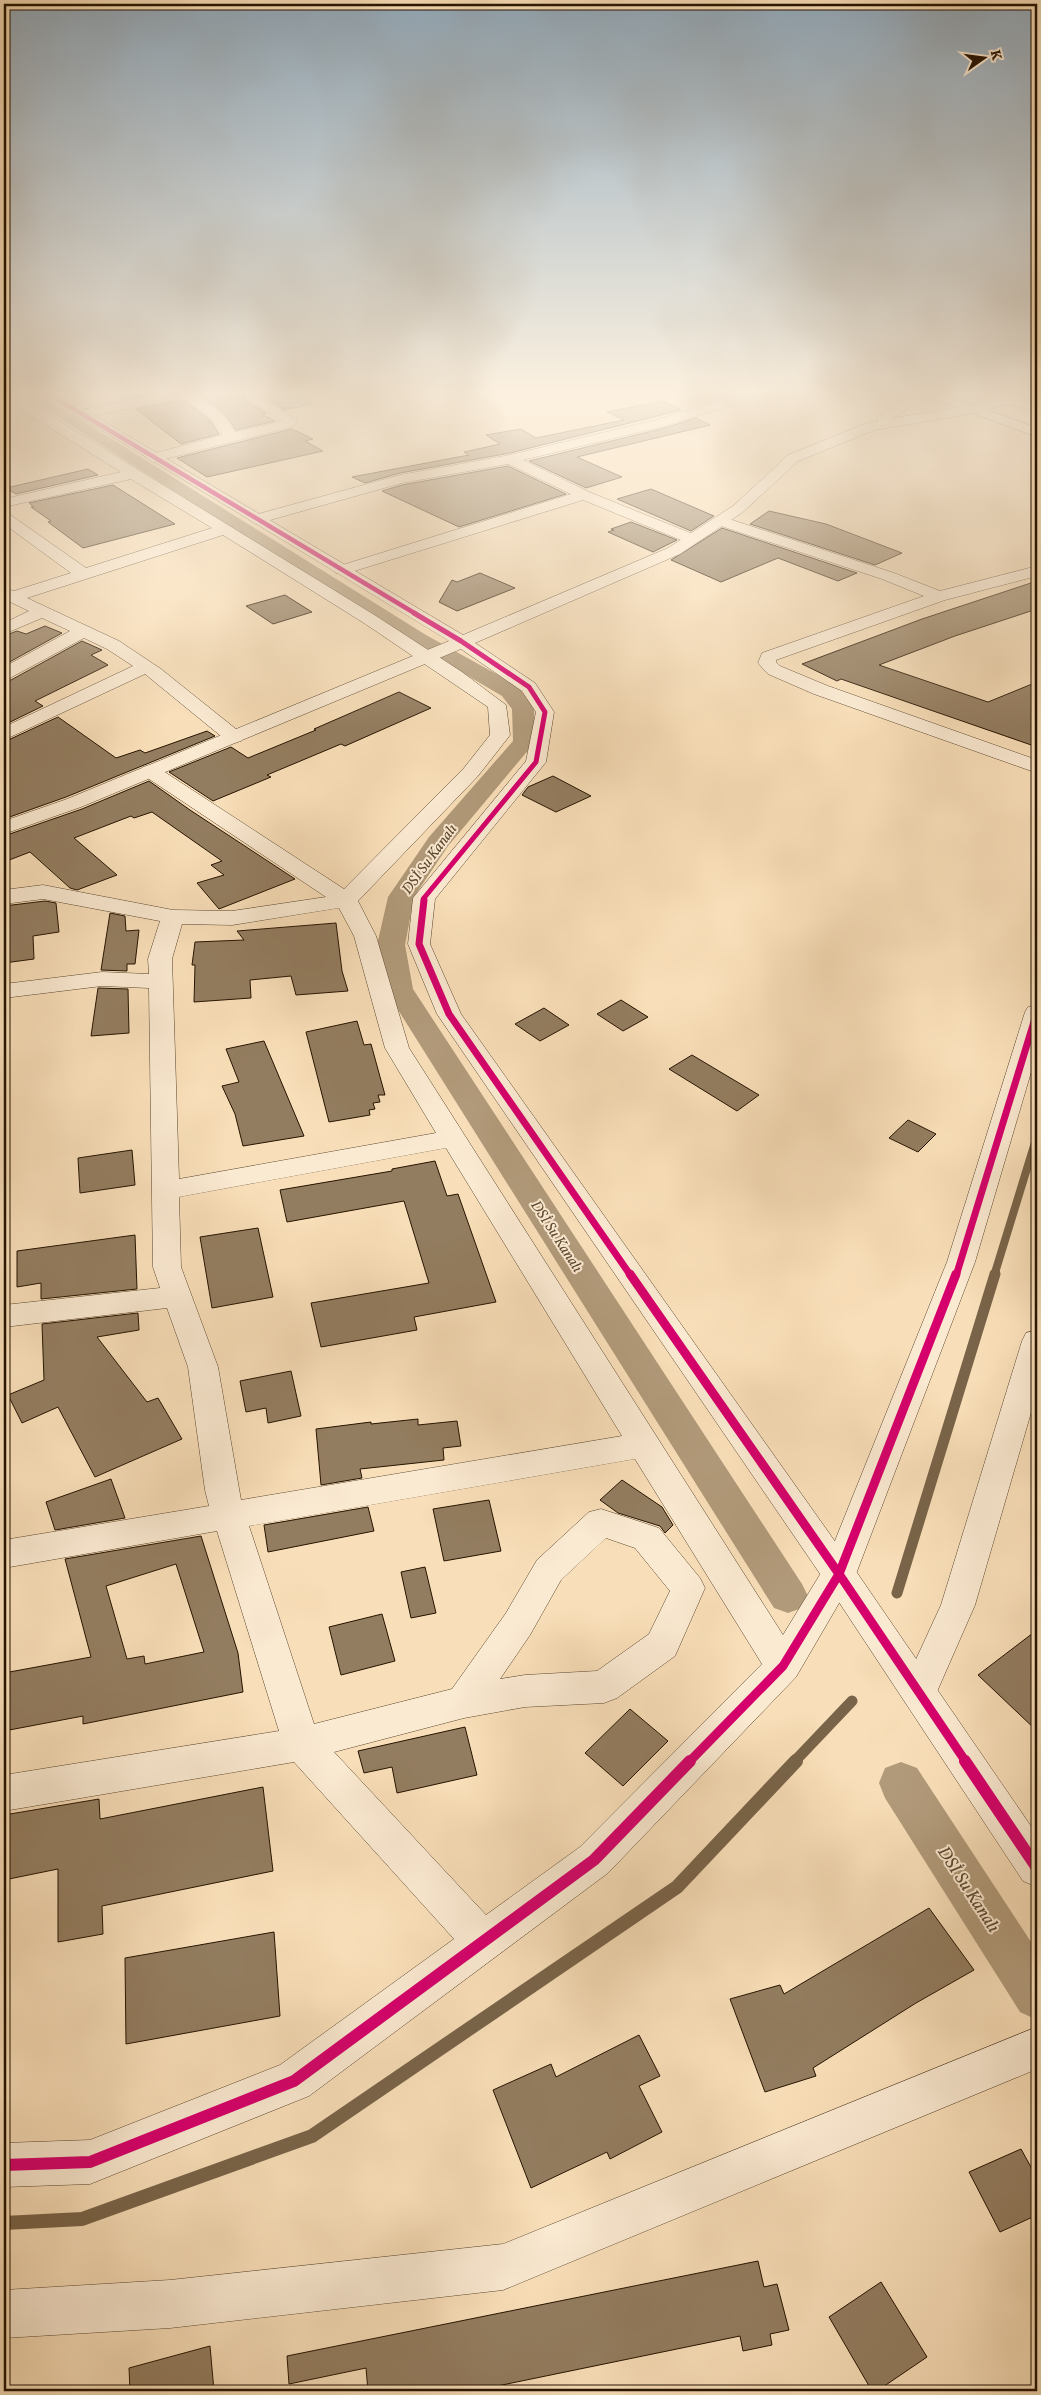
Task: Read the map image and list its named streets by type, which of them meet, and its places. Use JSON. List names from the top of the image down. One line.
{"water":["DSİ Su Kanalı"],"north":"right"}
